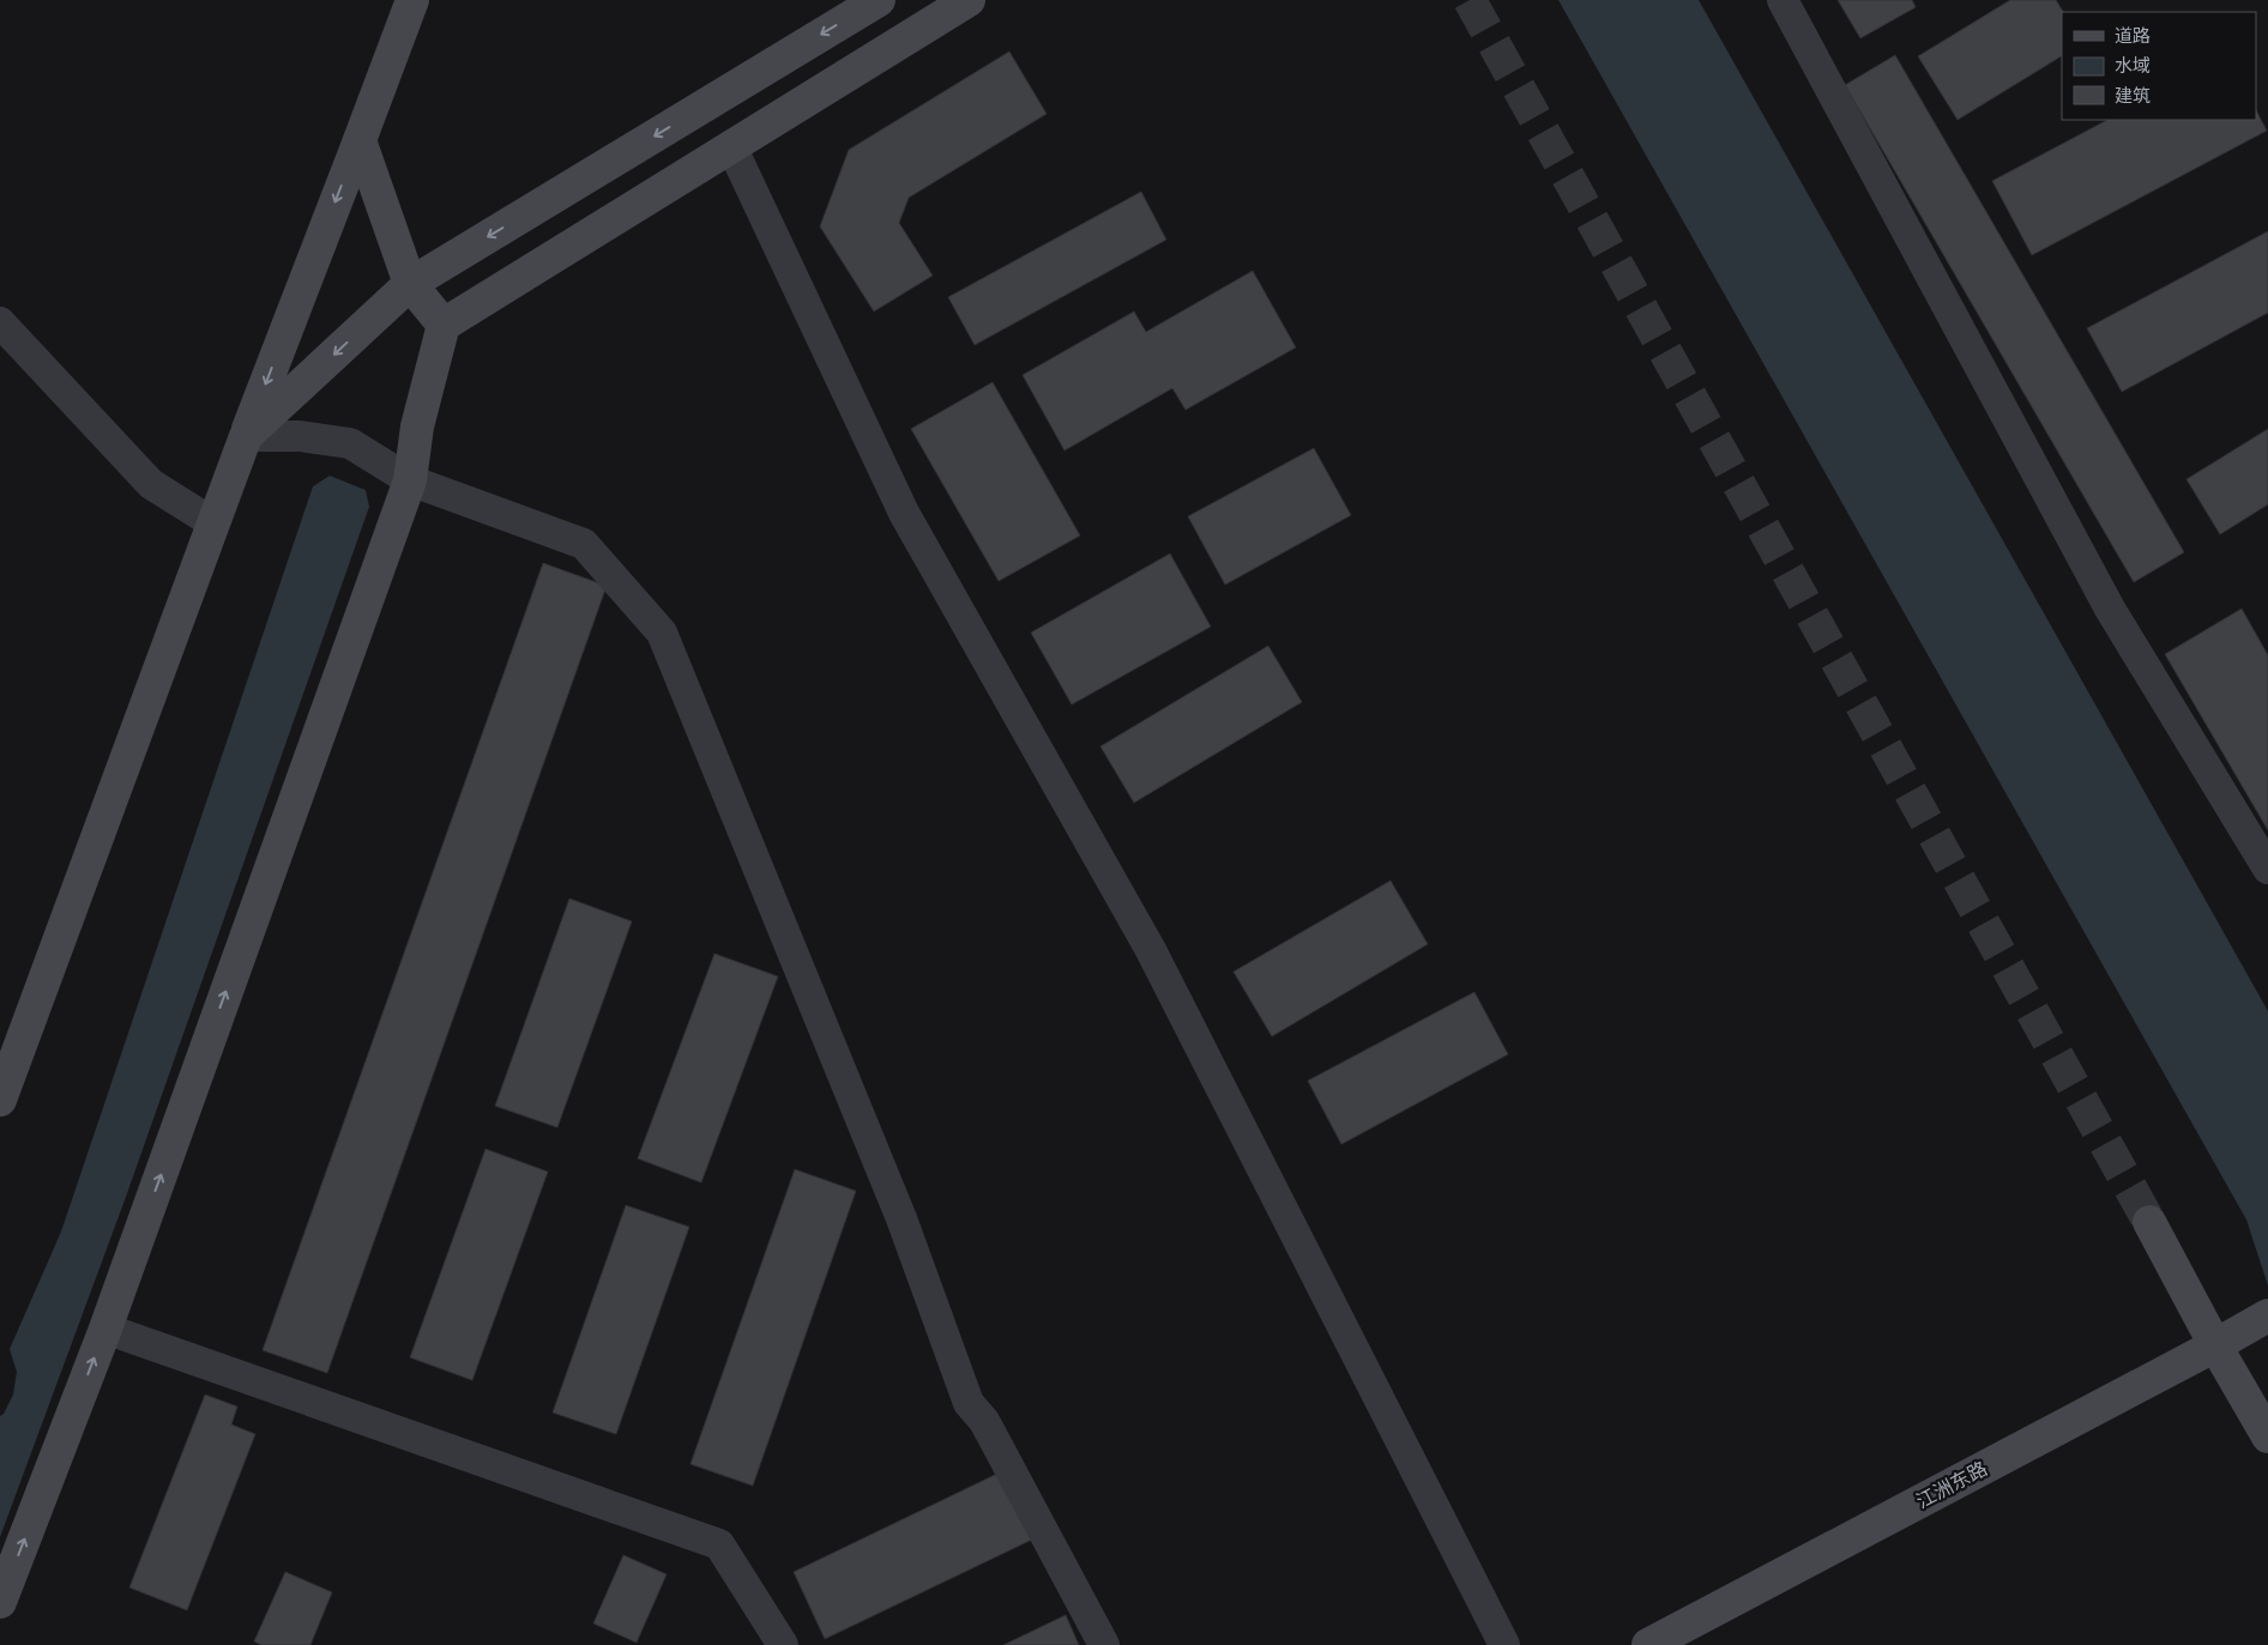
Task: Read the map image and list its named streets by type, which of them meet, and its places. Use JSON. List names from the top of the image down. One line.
{"streets":{"main road":["江洲东路"]},"legend":["道路","水域","建筑"]}
